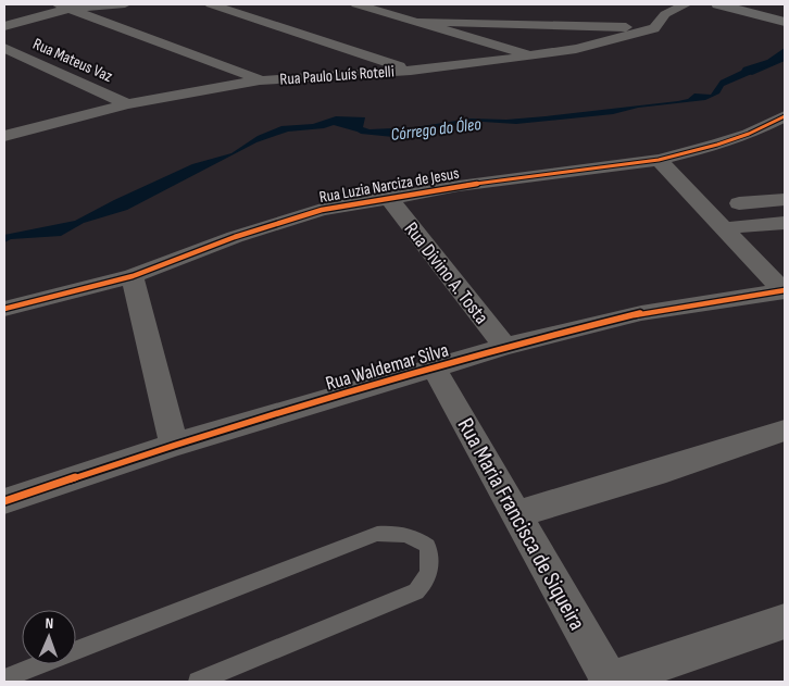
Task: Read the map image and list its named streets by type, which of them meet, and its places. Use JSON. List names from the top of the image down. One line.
{"streets":{"street":["Rua Mateus Vaz","Rua Paulo Luís Rotelli","Rua Luzia Narciza de Jesus","Rua Divino A. Tosta","Rua Waldemar Silva","Rua Maria Francisca de Siqueira"]},"crossings":[["Rua Mateus Vaz","Rua Paulo Luís Rotelli"],["Rua Luzia Narciza de Jesus","Rua Divino A. Tosta"],["Rua Divino A. Tosta","Rua Waldemar Silva"],["Rua Waldemar Silva","Rua Maria Francisca de Siqueira"]],"water":["Córrego do Óleo"],"north":"top"}
